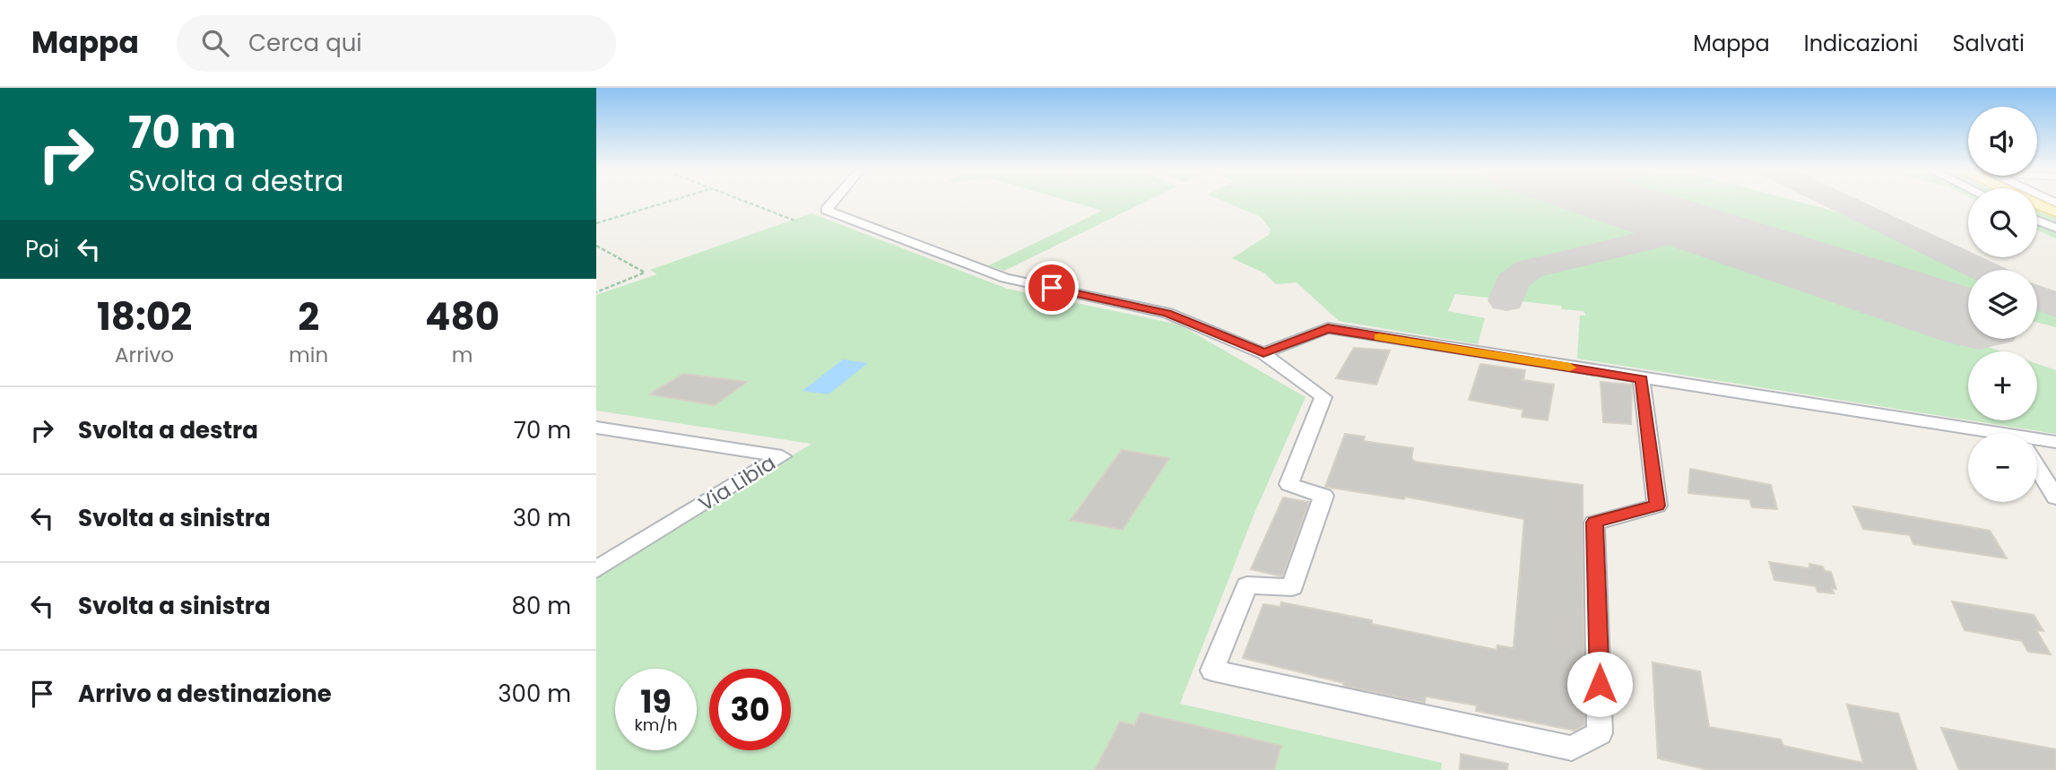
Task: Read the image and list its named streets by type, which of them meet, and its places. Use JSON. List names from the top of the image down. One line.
{"streets":{"street":["Via Libia"]},"page":{"header":"Mappa","search":"Cerca qui","nav":["Mappa","Indicazioni","Salvati"],"turn":["70 m","Svolta a destra"],"map_buttons":["+","−"],"then":"Poi","eta":["18:02","Arrivo","2","min","480","m"],"list":[{"name":"Svolta a destra","value":"70 m"},{"name":"Svolta a sinistra","value":"30 m"},{"name":"Svolta a sinistra","value":"80 m"},{"name":"Arrivo a destinazione","value":"300 m"}],"speed":"19 km/h","limit":"30"}}
